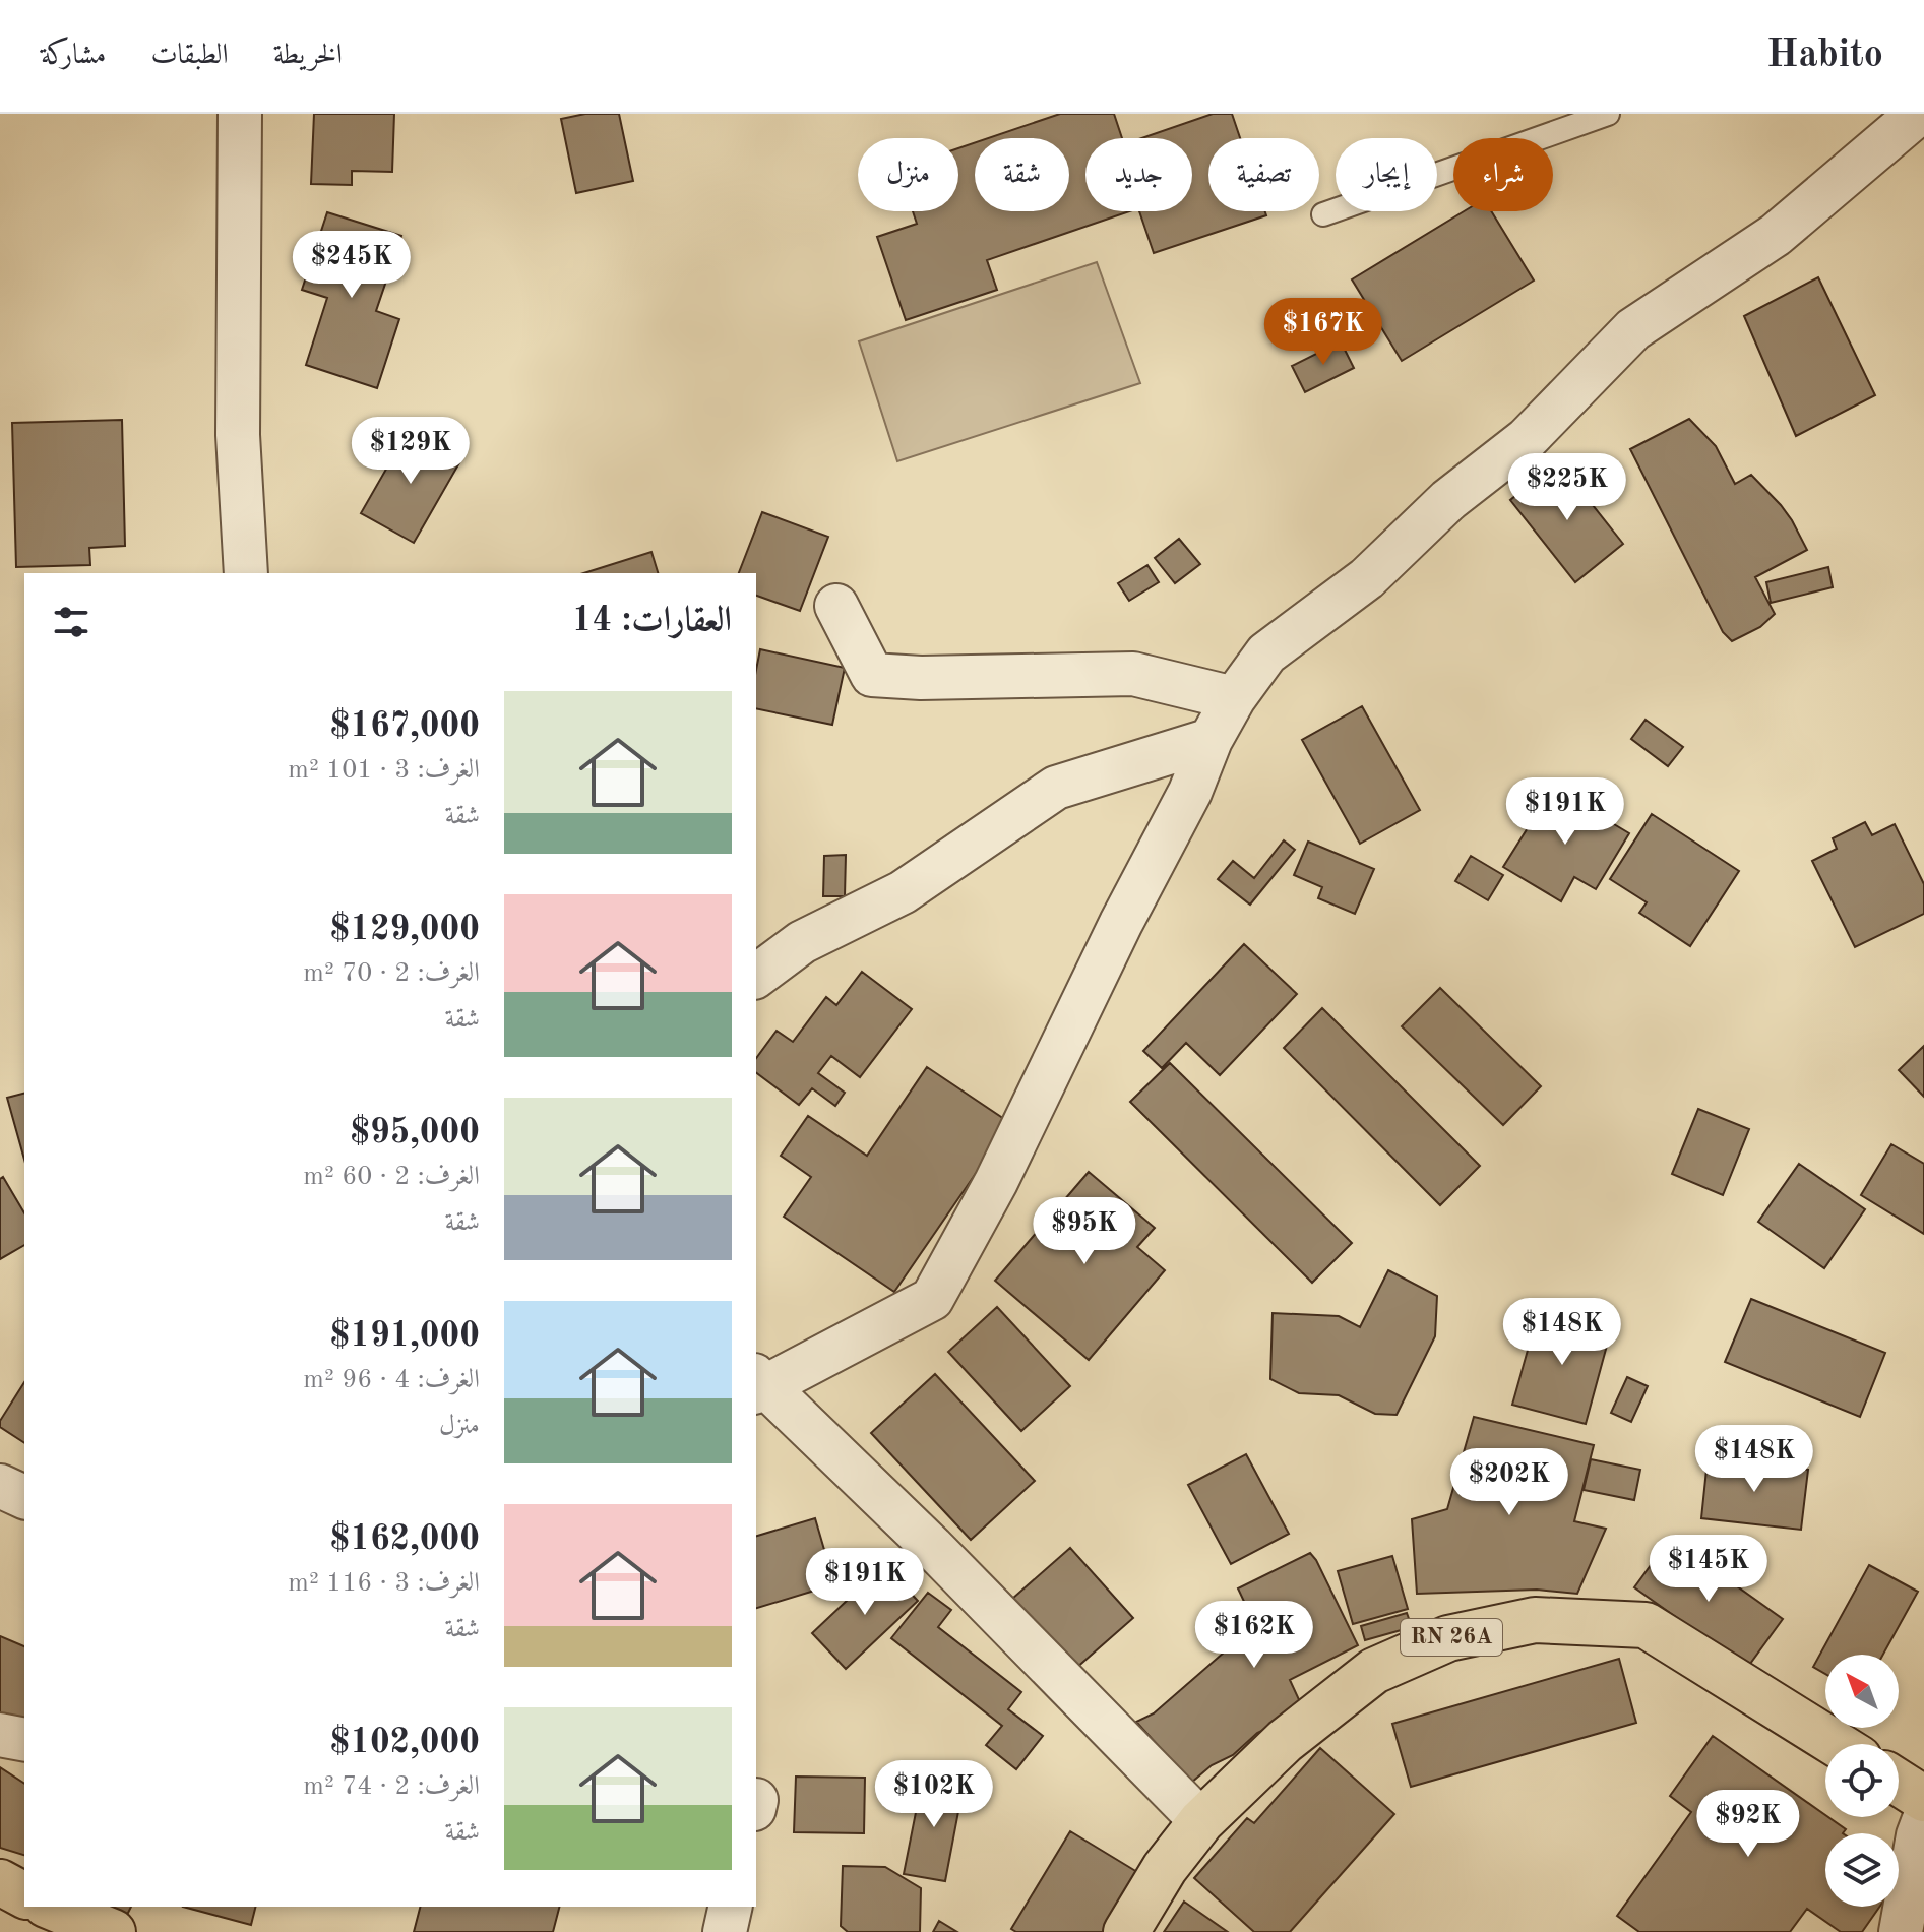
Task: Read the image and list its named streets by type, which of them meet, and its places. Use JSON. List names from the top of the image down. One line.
{"streets":{"main road":["RN 26A"]},"north":"top left","page":{"header":"Habito","nav":["الخريطة","الطبقات","مشاركة"],"chip":["شراء","إيجار","تصفية","جديد","شقة","منزل"],"price":["$245K","$167K","$129K","$225K","$191K","$95K","$148K","$148K","$202K","$145K","$191K","$162K","$102K","$92K"],"heading":"العقارات: 14","list":[{"name":"$167,000","note":"الغرف: 3 · 101 m² · شقة"},{"name":"$129,000","note":"الغرف: 2 · 70 m² · شقة"},{"name":"$95,000","note":"الغرف: 2 · 60 m² · شقة"},{"name":"$191,000","note":"الغرف: 4 · 96 m² · منزل"},{"name":"$162,000","note":"الغرف: 3 · 116 m² · شقة"},{"name":"$102,000","note":"الغرف: 2 · 74 m² · شقة"}]}}
